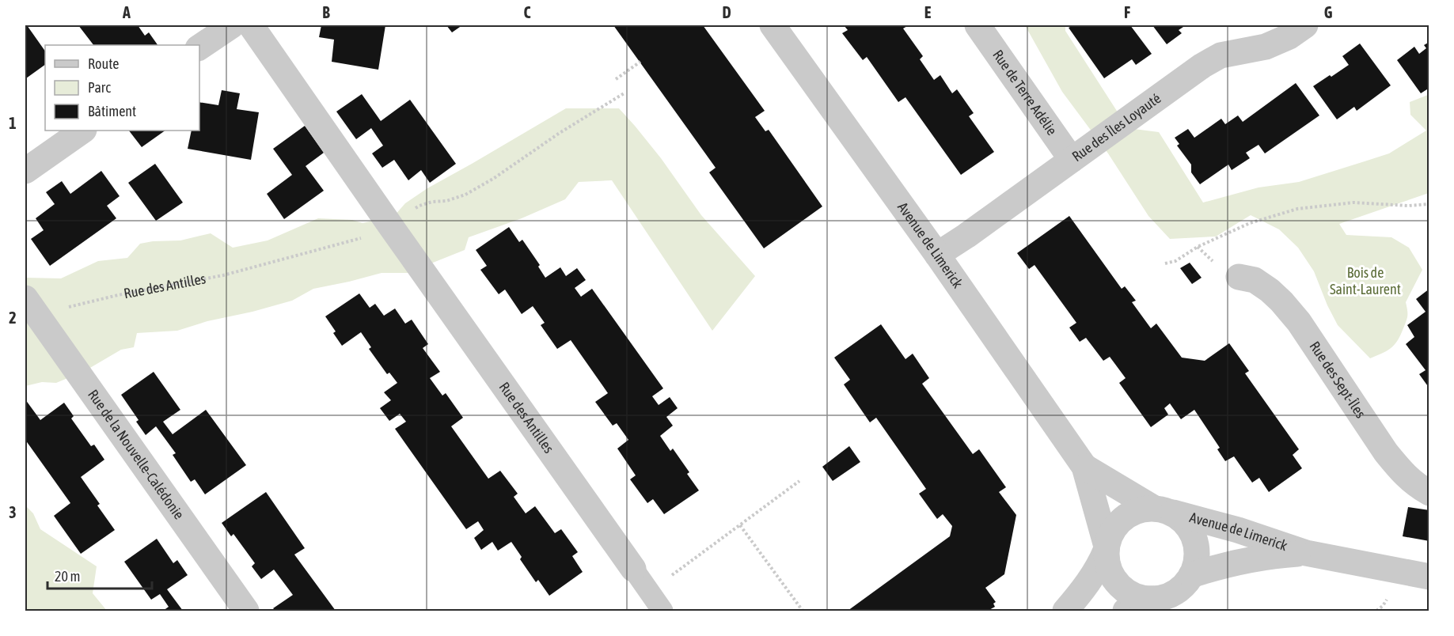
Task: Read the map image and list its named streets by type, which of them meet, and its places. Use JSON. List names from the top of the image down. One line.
{"streets":{"street":["Rue de Terre Adélie","Rue des Îles Loyauté","Avenue de Limerick","Rue des Antilles","Rue des Sept-Îles","Rue de la Nouvelle-Calédonie"]},"crossings":[["Rue de Terre Adélie","Rue des Îles Loyauté"],["Rue des Îles Loyauté","Avenue de Limerick"],["Rue des Antilles","Rue de la Nouvelle-Calédonie"]],"parks":["Bois de Saint-Laurent"],"legend":["Route","Parc","Bâtiment"],"scale_bar":"20 m","grid":{"columns":["A","B","C","D","E","F","G"],"rows":["1","2","3"]}}
